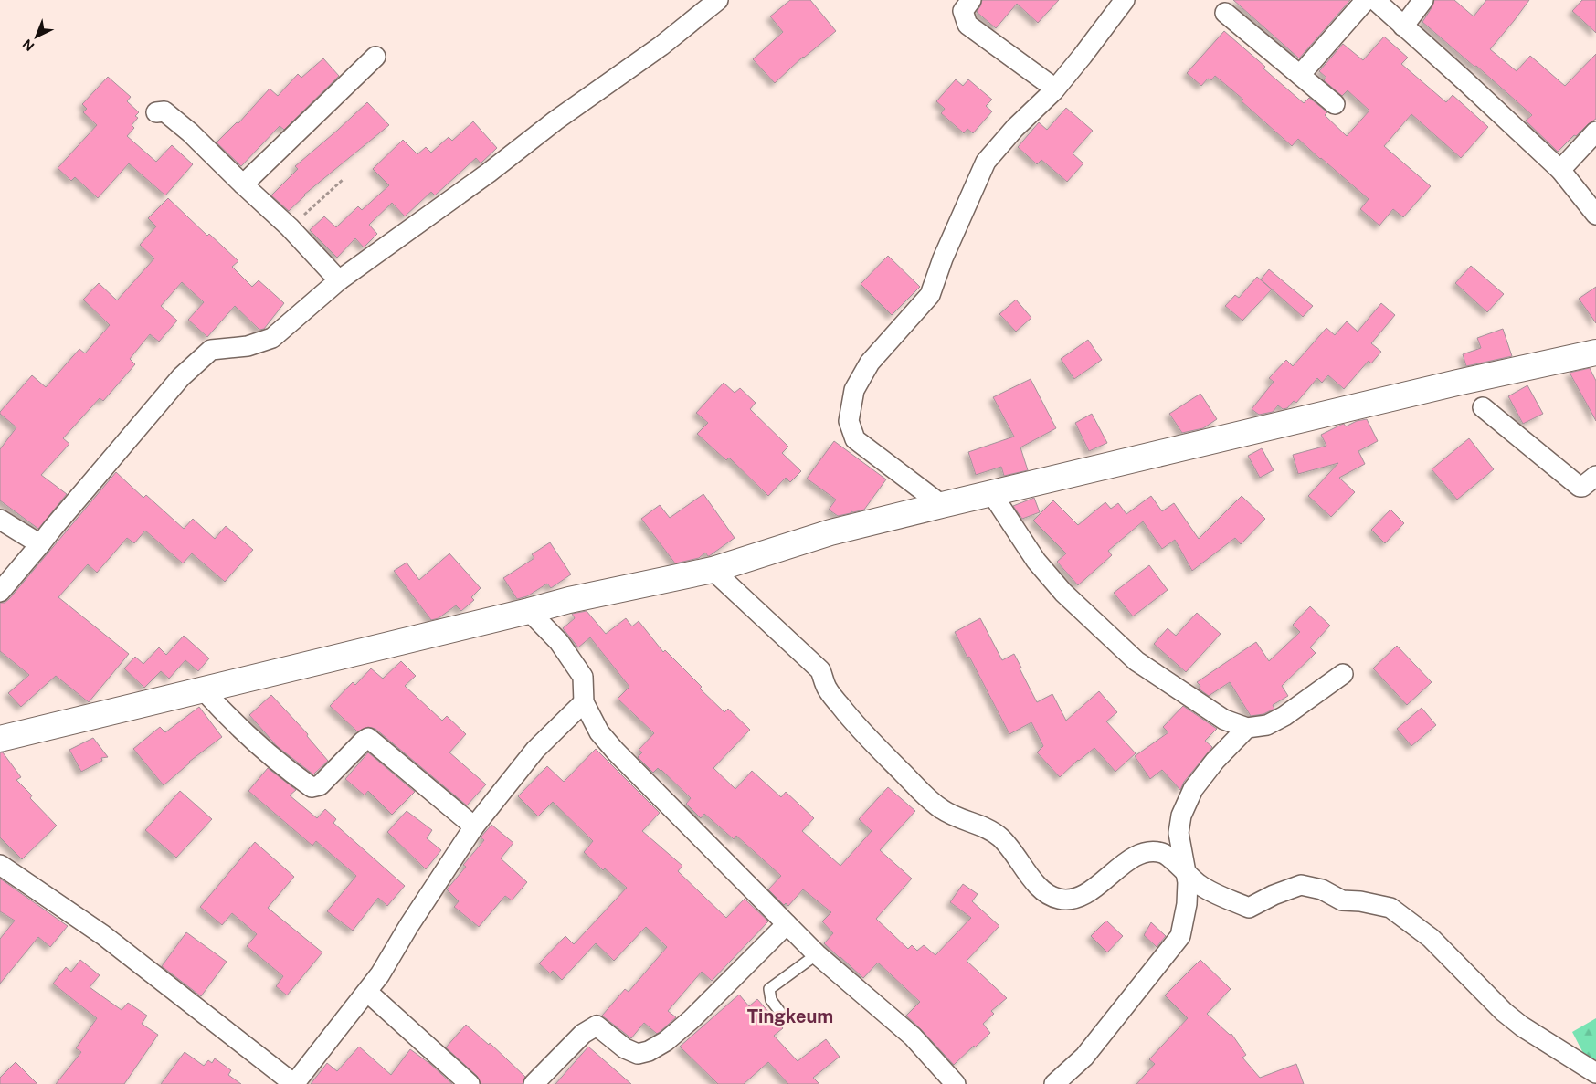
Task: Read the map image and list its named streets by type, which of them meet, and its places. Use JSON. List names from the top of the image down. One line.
{"districts":["Tingkeum"],"north":"bottom left"}
